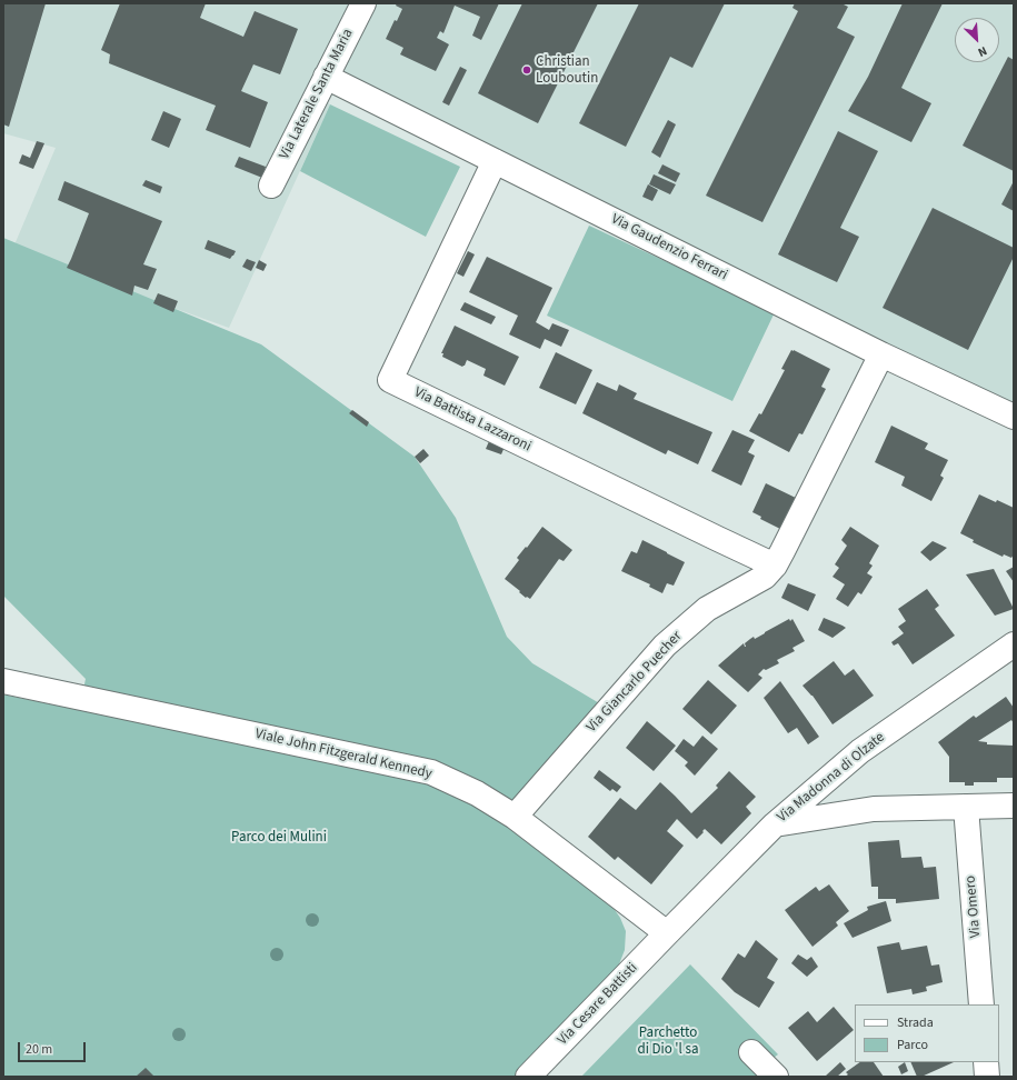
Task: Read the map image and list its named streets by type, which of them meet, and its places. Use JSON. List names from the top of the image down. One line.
{"streets":{"street":["Via Laterale Santa Maria","Via Gaudenzio Ferrari","Via Battista Lazzaroni","Via Giancarlo Puecher","Viale John Fitzgerald Kennedy","Via Madonna di Olzate","Via Omero","Via Cesare Battisti"]},"crossings":[["Via Laterale Santa Maria","Via Gaudenzio Ferrari"],["Via Gaudenzio Ferrari","Via Battista Lazzaroni"],["Via Gaudenzio Ferrari","Via Giancarlo Puecher"],["Via Battista Lazzaroni","Via Giancarlo Puecher"],["Via Giancarlo Puecher","Viale John Fitzgerald Kennedy"],["Viale John Fitzgerald Kennedy","Via Madonna di Olzate"],["Viale John Fitzgerald Kennedy","Via Cesare Battisti"],["Via Madonna di Olzate","Via Cesare Battisti"]],"parks":["Parco dei Mulini","Parchetto di Dio 'l sa"],"places":["Christian Louboutin"],"legend":["Strada","Parco"],"scale_bar":"20 m","north":"bottom right"}
